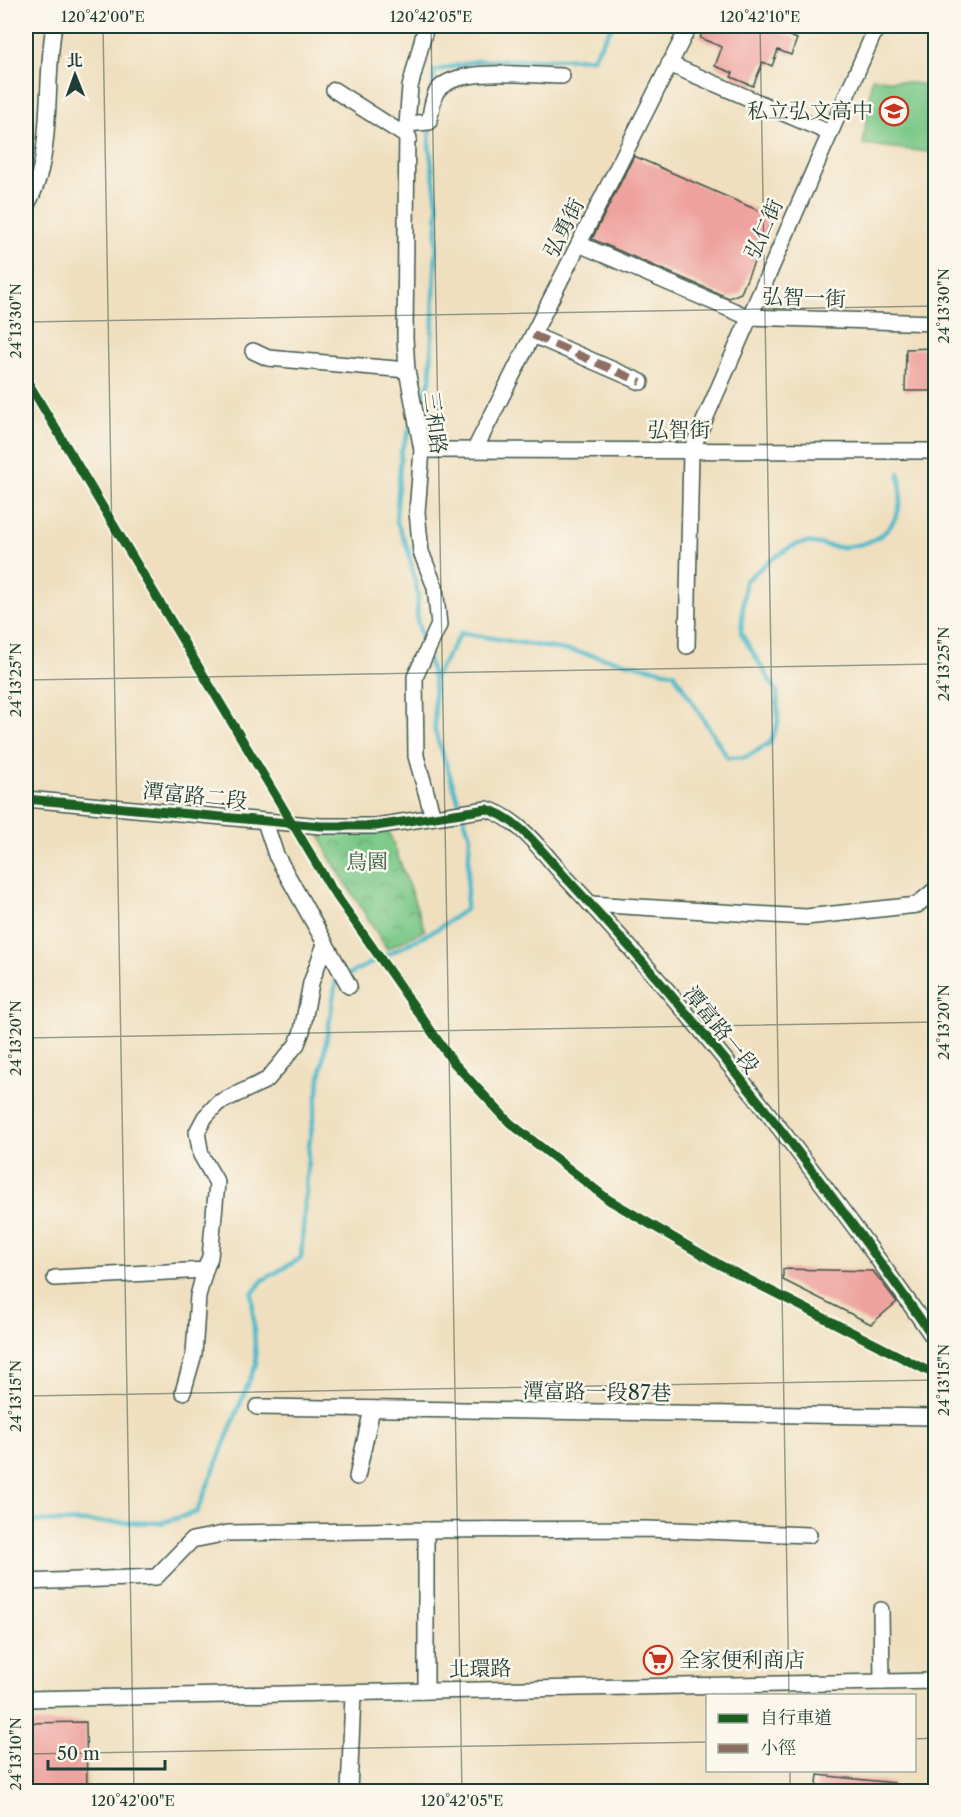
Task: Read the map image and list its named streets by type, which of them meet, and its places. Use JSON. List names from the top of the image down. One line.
{"streets":{"street":["弘勇街","弘仁街","弘智一街","三和路","弘智街","潭富路二段","潭富路一段","潭富路一段87巷","北環路"]},"crossings":[["弘勇街","弘智一街"],["弘勇街","弘智街"],["弘仁街","弘智一街"],["弘仁街","弘智街"],["三和路","弘智街"],["三和路","潭富路二段"],["三和路","潭富路一段"],["潭富路二段","潭富路一段"]],"parks":["鳥園"],"places":{"school or university":["私立弘文高中"],"supermarket":["全家便利商店"]},"legend":["自行車道","小徑"],"scale_bar":"50 m","north":"top","coordinates":["120°42'00\"E","120°42'05\"E","120°42'10\"E","24°13'30\"N","24°13'25\"N","24°13'20\"N","24°13'15\"N","24°13'10\"N"]}
